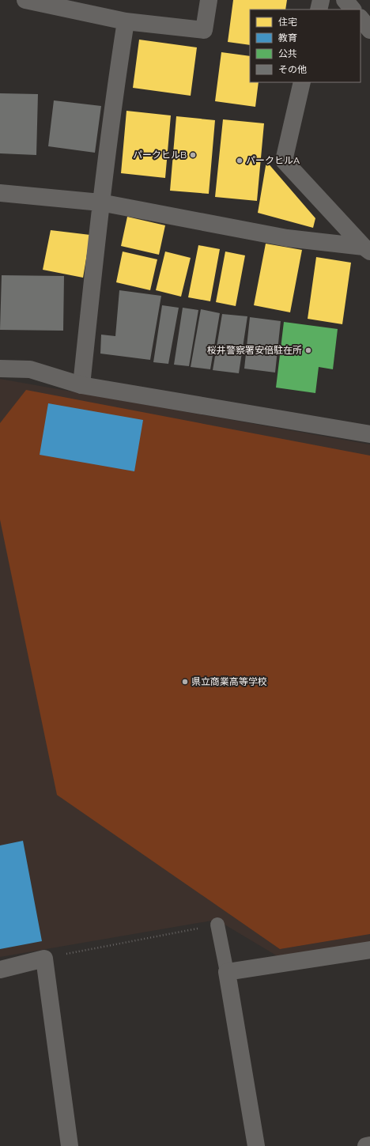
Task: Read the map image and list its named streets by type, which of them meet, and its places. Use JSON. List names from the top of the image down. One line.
{"places":["パークヒルB","パークヒルA","桜井警察署安倍駐在所","県立商業高等学校"],"legend":["住宅","教育","公共","その他"]}
